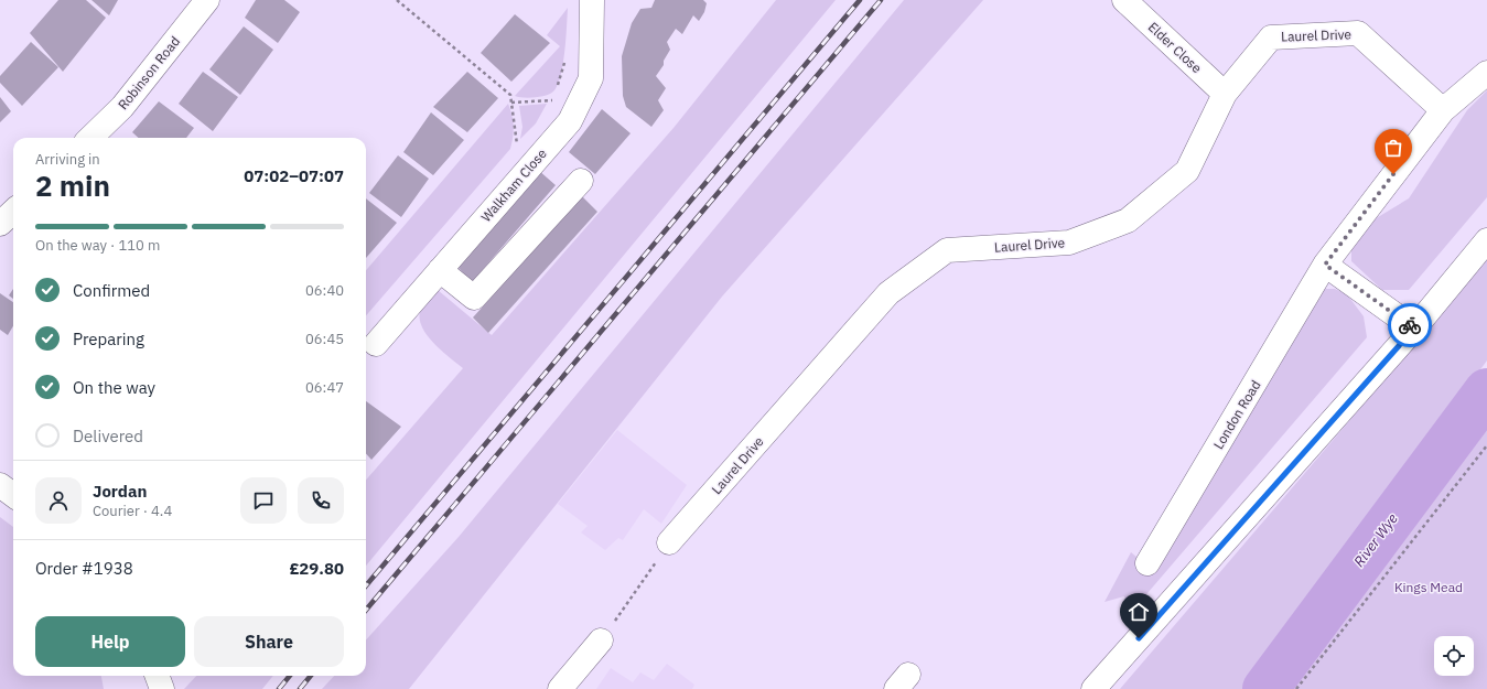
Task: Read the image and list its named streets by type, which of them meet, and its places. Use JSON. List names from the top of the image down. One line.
{"streets":{"street":["Laurel Drive","Elder Close","Robinson Road","Walkham Close","London Road"]},"crossings":[["Laurel Drive","Elder Close"],["Laurel Drive","London Road"]],"water":["River Wye"],"parks":["Kings Mead"],"page":{"heading":["2 min","Arriving in","07:02–07:07"],"panel":["Jordan","Courier · 4.4","Order #1938","£29.80"],"bar":"On the way · 110 m","list":[["Confirmed","06:40"],["Preparing","06:45"],["On the way","06:47"],"Delivered"],"buttons":["Help","Share"]}}
